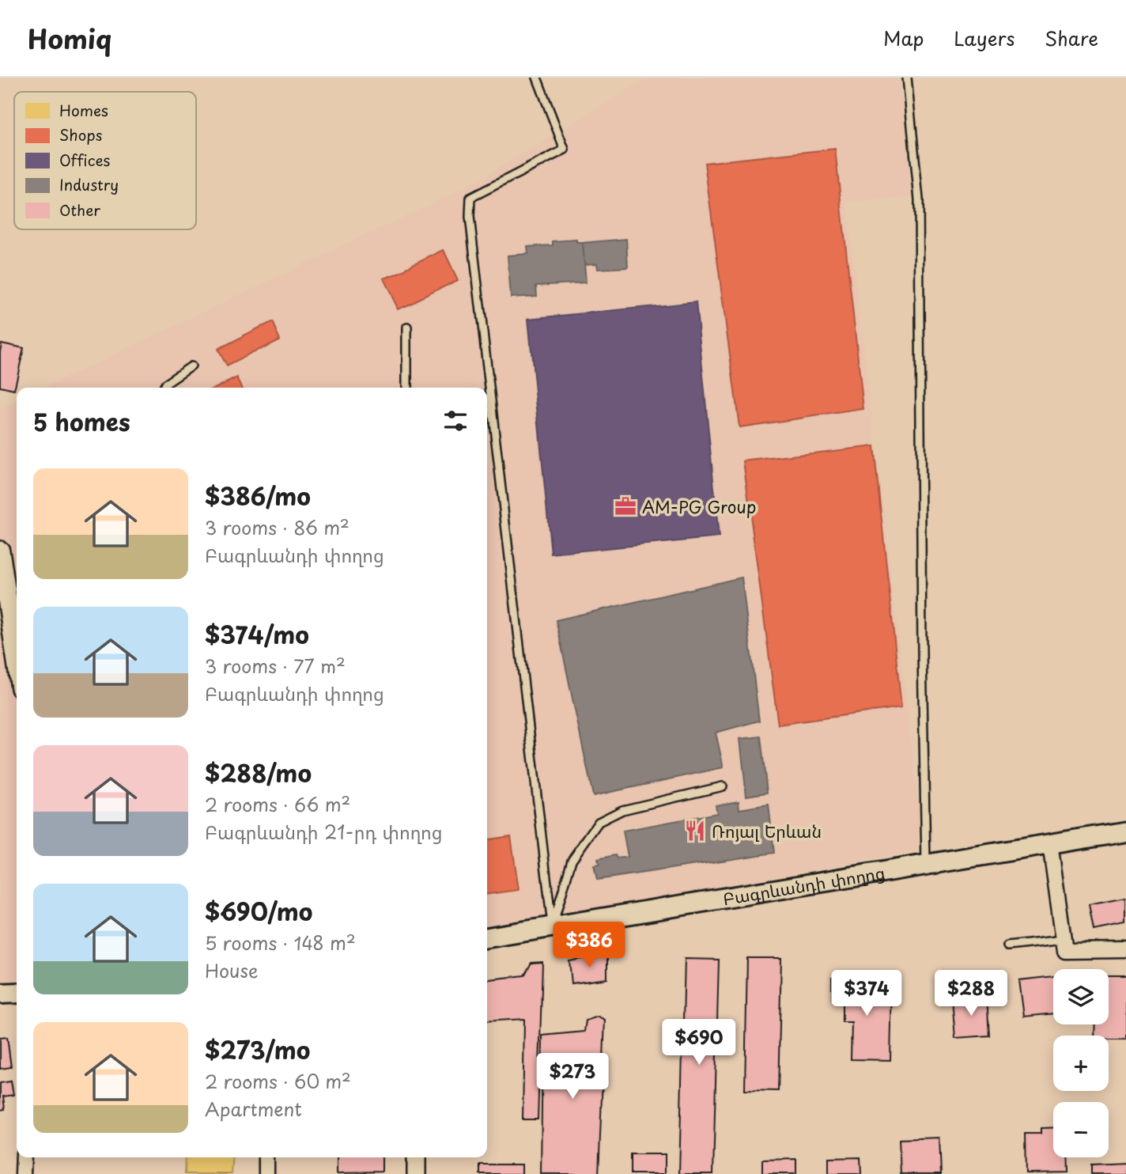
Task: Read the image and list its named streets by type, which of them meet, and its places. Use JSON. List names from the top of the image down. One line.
{"streets":{"main road":["Բագրևանդի փողոց"]},"places":{"office":["AM-PG Group"],"restaurant":["Ռոյալ Երևան"]},"legend":["Homes","Shops","Offices","Industry","Other"],"page":{"header":"Homiq","nav":["Map","Layers","Share"],"heading":"5 homes","list":[{"name":"$386/mo","note":"3 rooms · 86 m² · Բագրևանդի փողոց"},{"name":"$374/mo","note":"3 rooms · 77 m² · Բագրևանդի փողոց"},{"name":"$288/mo","note":"2 rooms · 66 m² · Բագրևանդի 21-րդ փողոց"},{"name":"$690/mo","note":"5 rooms · 148 m² · House"},{"name":"$273/mo","note":"2 rooms · 60 m² · Apartment"}],"price":["$386","$374","$288","$690","$273"],"map_buttons":["+","−"]}}
